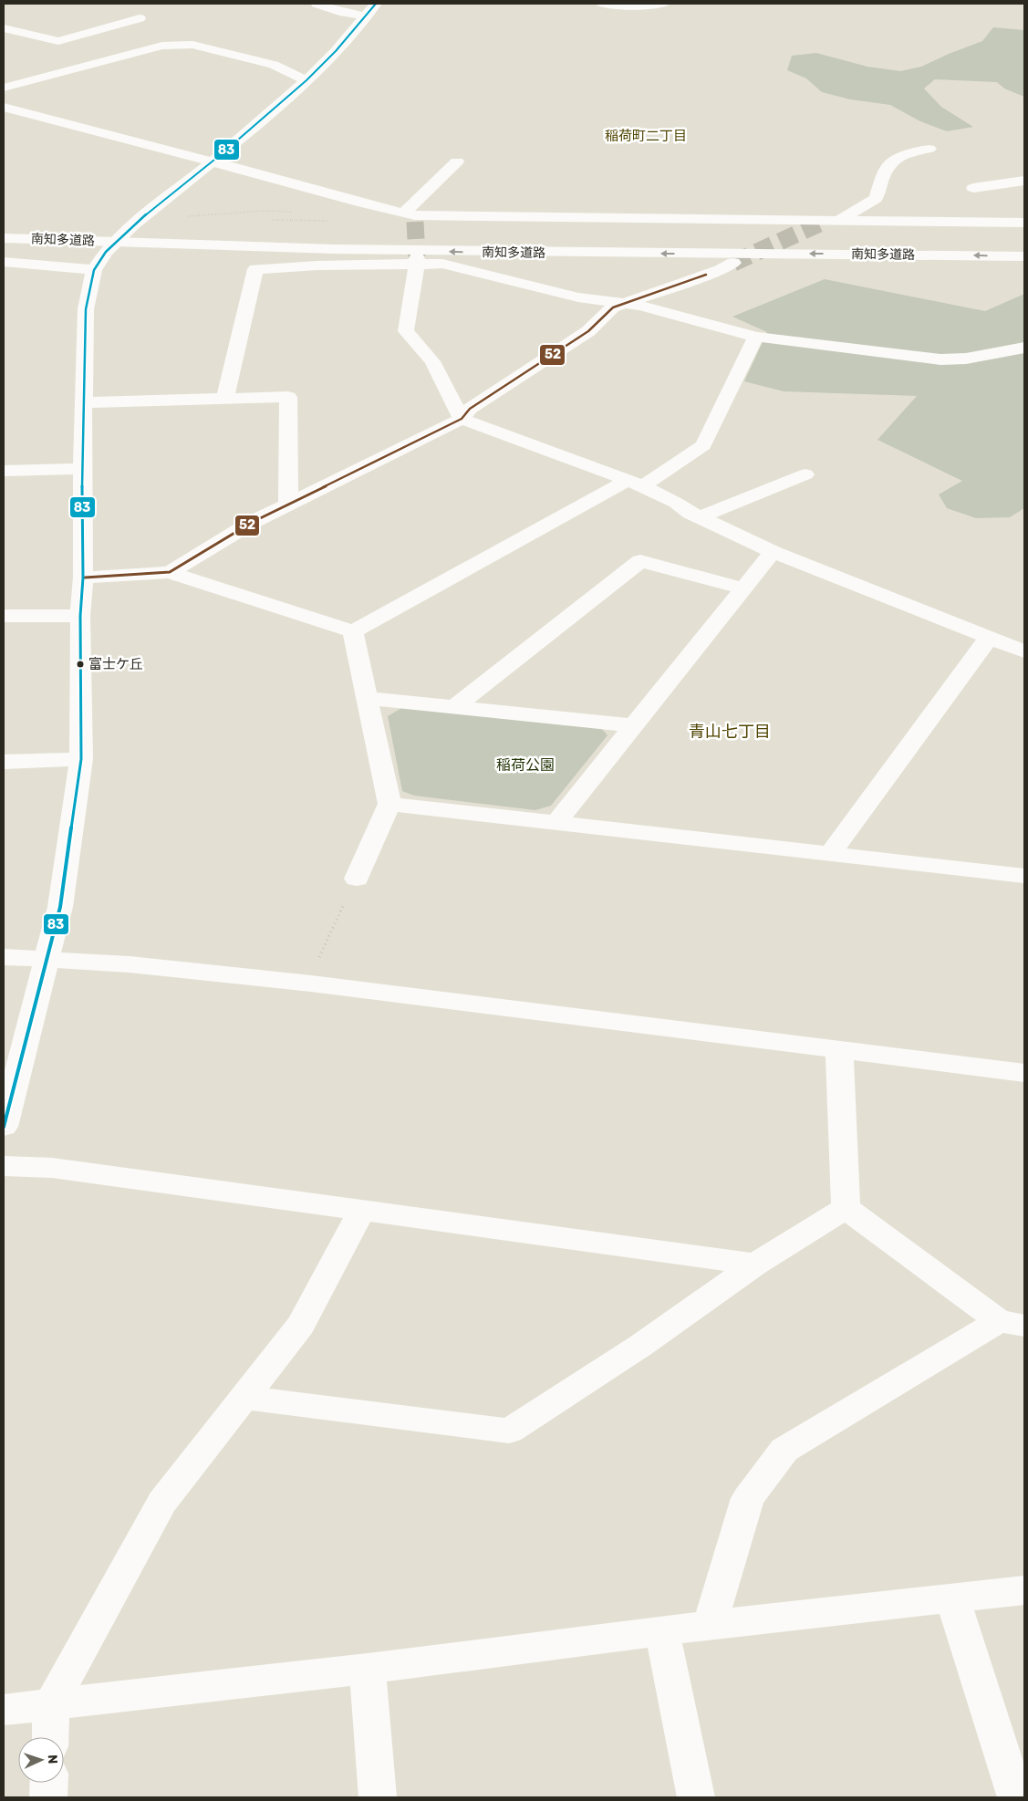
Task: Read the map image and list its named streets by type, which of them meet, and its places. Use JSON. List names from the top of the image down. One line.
{"streets":{"main road":["南知多道路"]},"districts":["稲荷町二丁目","青山七丁目"],"parks":["稲荷公園"],"places":["富士ケ丘"],"lines":["transit line 83","transit line 52"],"north":"right"}
